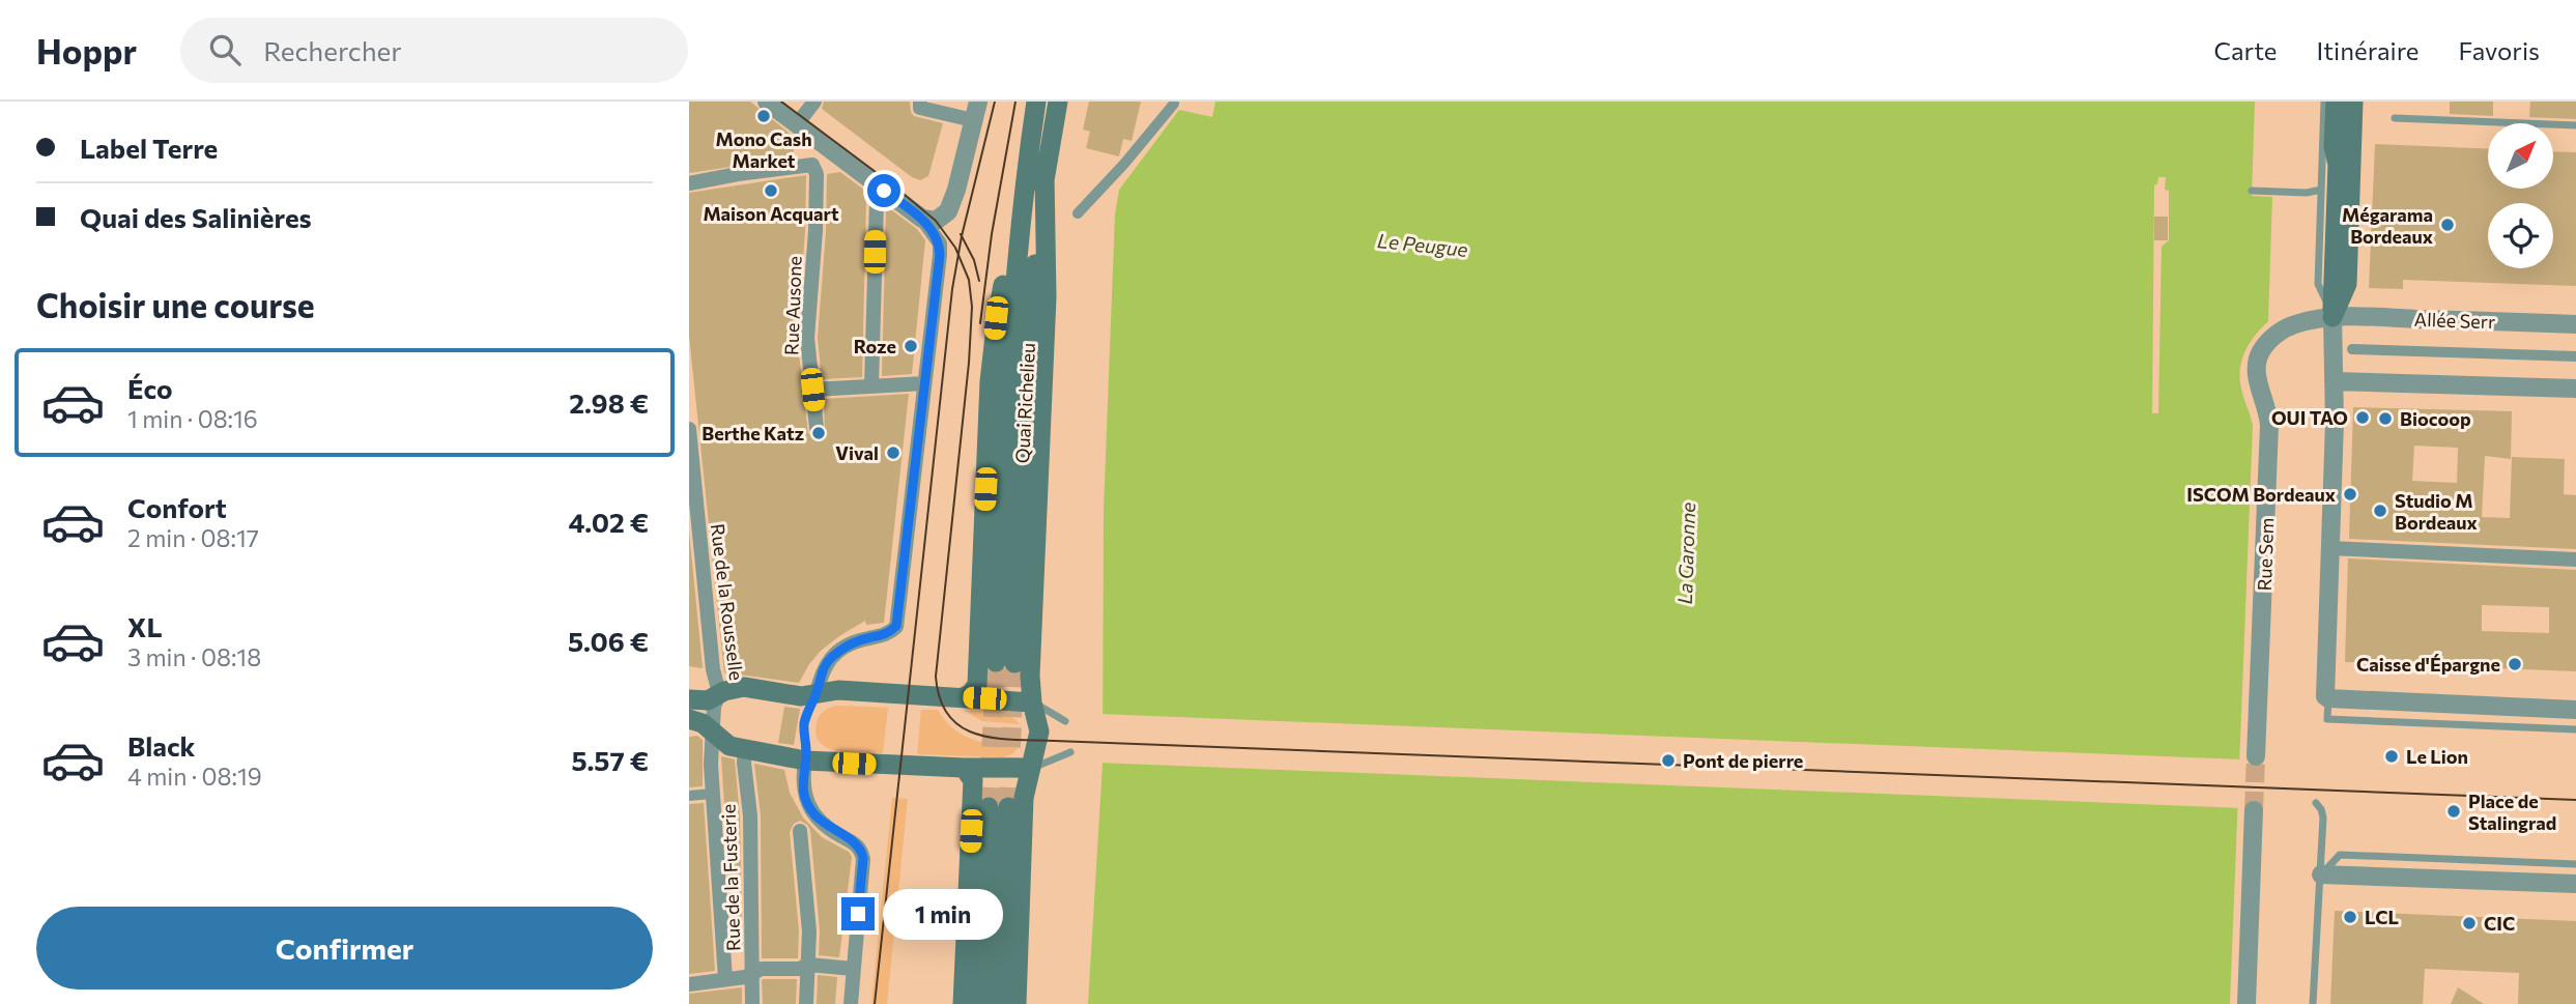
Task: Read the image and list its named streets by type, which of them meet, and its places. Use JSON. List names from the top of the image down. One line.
{"streets":{"main road":["Quai Richelieu"],"street":["Rue Ausone","Allée Serr","Rue Sem","Rue de la Rousselle","Rue de la Fusterie"]},"crossings":[["Allée Serr","Rue Sem"]],"water":["Le Peugue","La Garonne"],"places":["Mono Cash Market","Maison Acquart","Mégarama Bordeaux","Roze","OUI TAO","Biocoop","Berthe Katz","Vival","ISCOM Bordeaux","Studio M Bordeaux","Caisse d'Épargne","Le Lion","Pont de pierre","Place de Stalingrad","LCL","CIC"],"north":"top right","page":{"header":"Hoppr","search":"Rechercher","nav":["Carte","Itinéraire","Favoris"],"banner":["Label Terre","Quai des Salinières"],"heading":"Choisir une course","list":[{"name":"Éco","note":"1 min · 08:16","value":"2.98 €"},{"name":"Confort","note":"2 min · 08:17","value":"4.02 €"},{"name":"XL","note":"3 min · 08:18","value":"5.06 €"},{"name":"Black","note":"4 min · 08:19","value":"5.57 €"}],"bubble":"1 min","buttons":"Confirmer"}}
